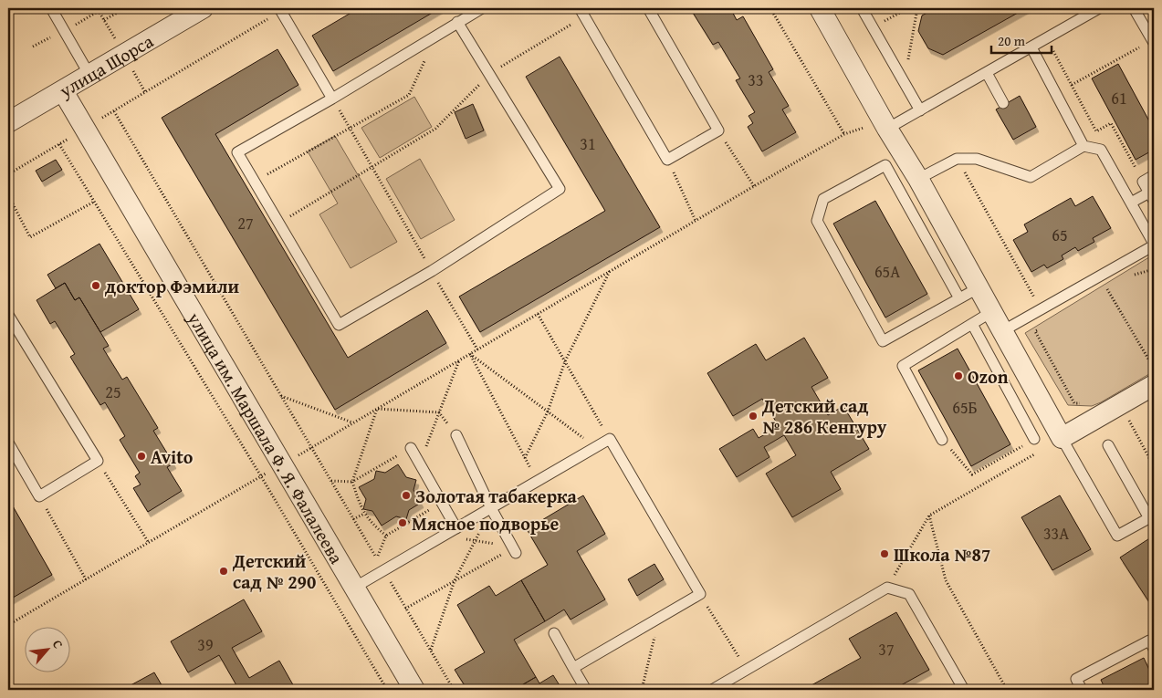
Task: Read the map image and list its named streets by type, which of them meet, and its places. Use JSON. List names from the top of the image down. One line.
{"streets":{"street":["улица Щорса","улица им. Маршала Ф. Я. Фалалеева"]},"crossings":[["улица Щорса","улица им. Маршала Ф. Я. Фалалеева"]],"places":["доктор Фэмили","Ozon","Детский сад № 286 Кенгуру","Avito","Золотая табакерка","Мясное подворье","Школа №87","Детский сад № 290"],"house_numbers":["33","61","31","27","65","65А","25","65Б","33А","39","37"],"scale_bar":"20 m","north":"top right"}
